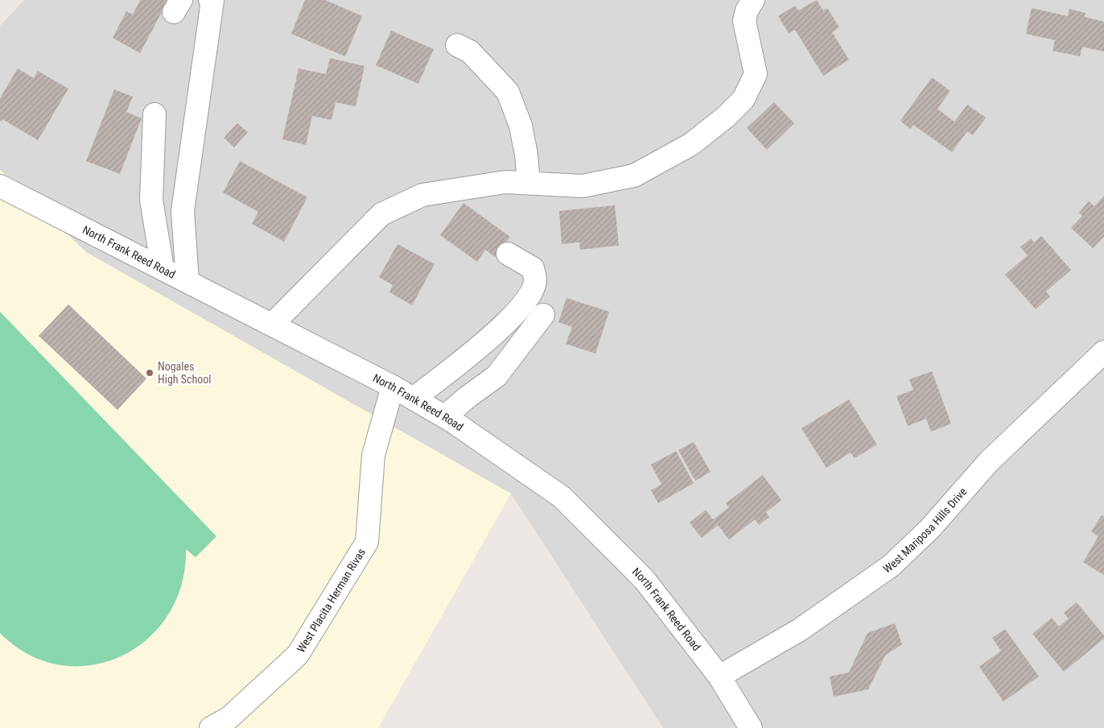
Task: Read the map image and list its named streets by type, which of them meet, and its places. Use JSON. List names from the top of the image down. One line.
{"streets":{"street":["North Frank Reed Road","West Mariposa Hills Drive","West Placita Herman Rivas"]},"crossings":[["North Frank Reed Road","West Mariposa Hills Drive"],["North Frank Reed Road","West Placita Herman Rivas"]],"places":["Nogales High School"]}
